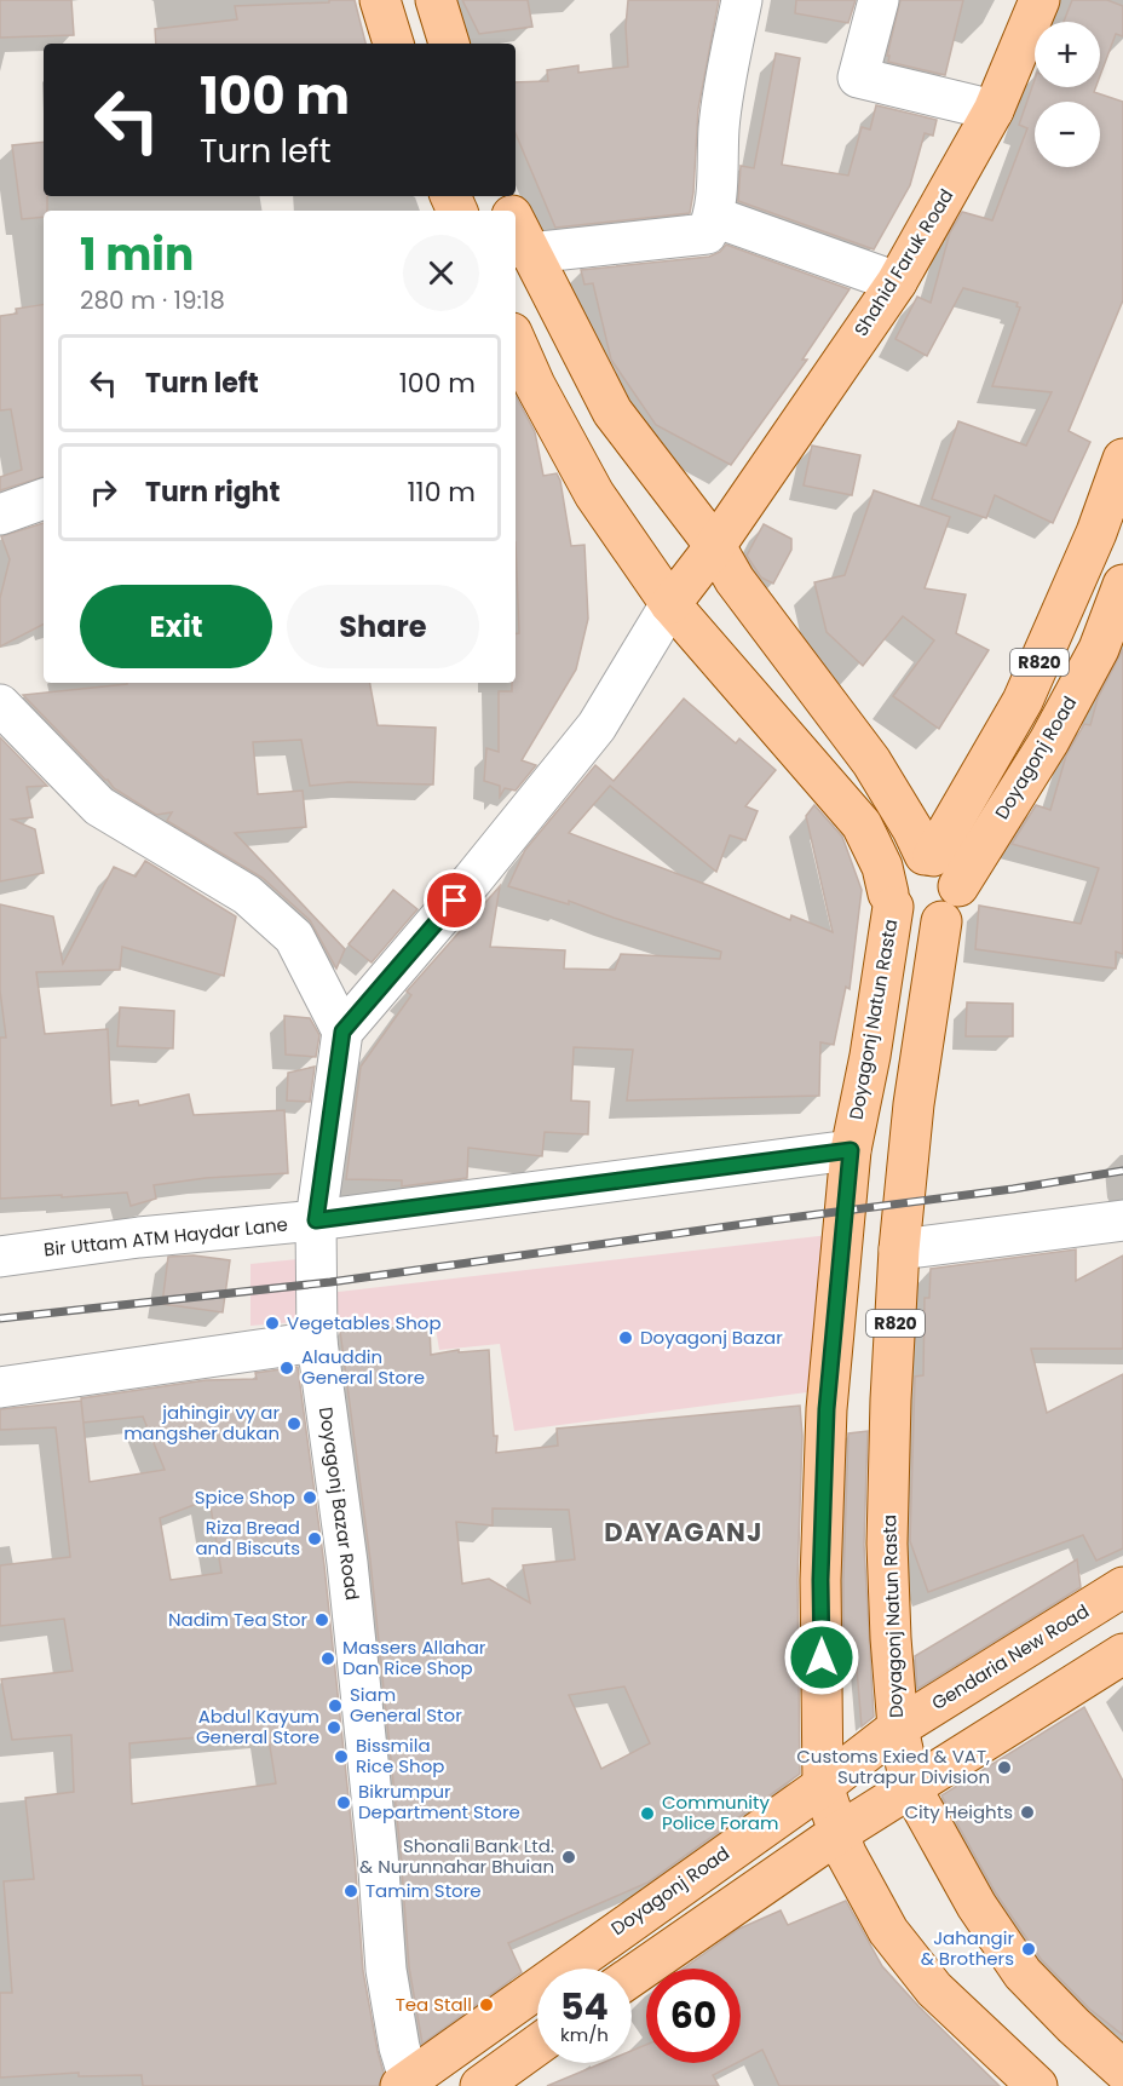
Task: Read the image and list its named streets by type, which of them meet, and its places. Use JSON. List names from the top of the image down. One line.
{"streets":{"main road":["Shahid Faruk Road","R820","Doyagonj Road","Doyagonj Natun Rasta","Gendaria New Road"],"street":["Bir Uttam ATM Haydar Lane","Doyagonj Bazar Road"]},"crossings":[["Shahid Faruk Road","Doyagonj Natun Rasta"],["R820","Doyagonj Road"],["R820","Doyagonj Natun Rasta"],["Doyagonj Road","Doyagonj Natun Rasta"],["Doyagonj Road","Doyagonj Bazar Road"],["Doyagonj Road","Gendaria New Road"],["Doyagonj Natun Rasta","Bir Uttam ATM Haydar Lane"],["Doyagonj Natun Rasta","Gendaria New Road"],["Bir Uttam ATM Haydar Lane","Doyagonj Bazar Road"]],"districts":["DAYAGANJ"],"places":["Vegetables Shop","Doyagonj Bazar","Alauddin General Store","jahingir vy ar mangsher dukan","Spice Shop","Riza Bread and Biscuts","Nadim Tea Stor","Massers Allahar Dan Rice Shop","Siam General Stor","Abdul Kayum General Store","Bissmila Rice Shop","Customs Exied & VAT, Sutrapur Division","Bikrumpur Department Store","City Heights","Community Police Foram","Shonali Bank Ltd. & Nurunnahar Bhuian","Tamim Store","Jahangir & Brothers","Tea Stall"],"page":{"map_buttons":["+","−"],"turn":["100 m","Turn left"],"heading":["1 min","280 m · 19:18"],"list":[{"name":"Turn left","value":"100 m"},{"name":"Turn right","value":"110 m"}],"buttons":["Exit","Share"],"speed":"54 km/h","limit":"60"}}
